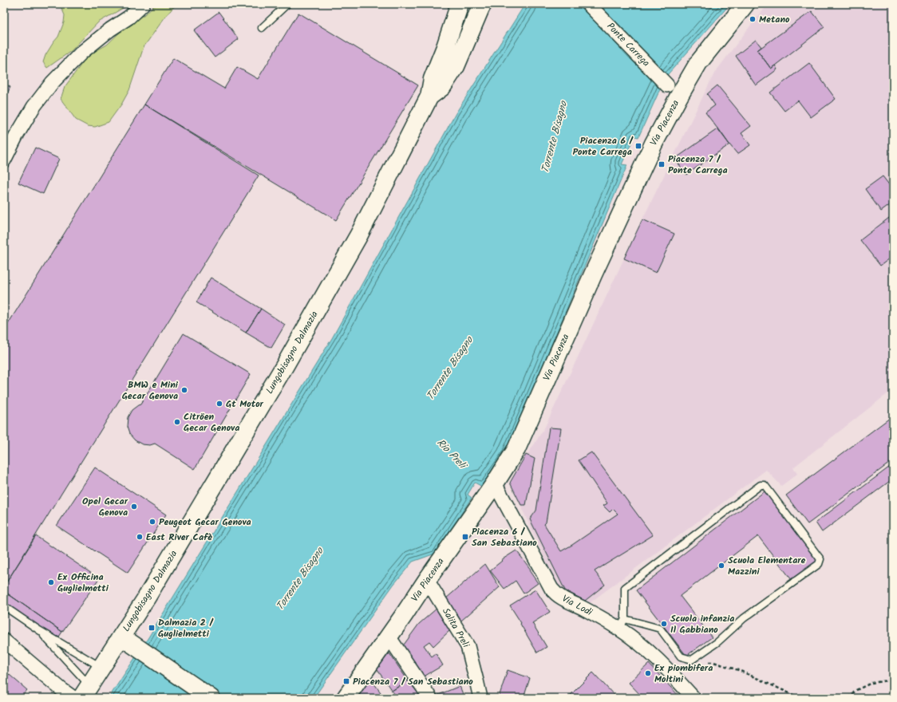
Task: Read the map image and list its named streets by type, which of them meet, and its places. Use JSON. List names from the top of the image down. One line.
{"streets":{"main road":["Via Piacenza","Lungobisagno Dalmazia"],"street":["Ponte Carrega","Via Lodi","Salita Preli"]},"crossings":[["Via Piacenza","Via Lodi"],["Via Piacenza","Salita Preli"]],"water":["Torrente Bisagno","Rio Preli"],"places":{"other":["Metano","BMW e Mini Gecar Genova","Gt Motor","Citröen Gecar Genova","Opel Gecar Genova","Peugeot Gecar Genova","East River Cafè","Scuola Elementare Mazzini","Ex Officina Guglielmetti","Scuola infanzia Il Gabbiano","Ex piombifera Moltini"],"transit":["Piacenza 6 / Ponte Carrega","Piacenza 7 / Ponte Carrega","Piacenza 6 / San Sebastiano","Dalmazia 2 / Guglielmetti","Piacenza 7 / San Sebastiano"]}}
